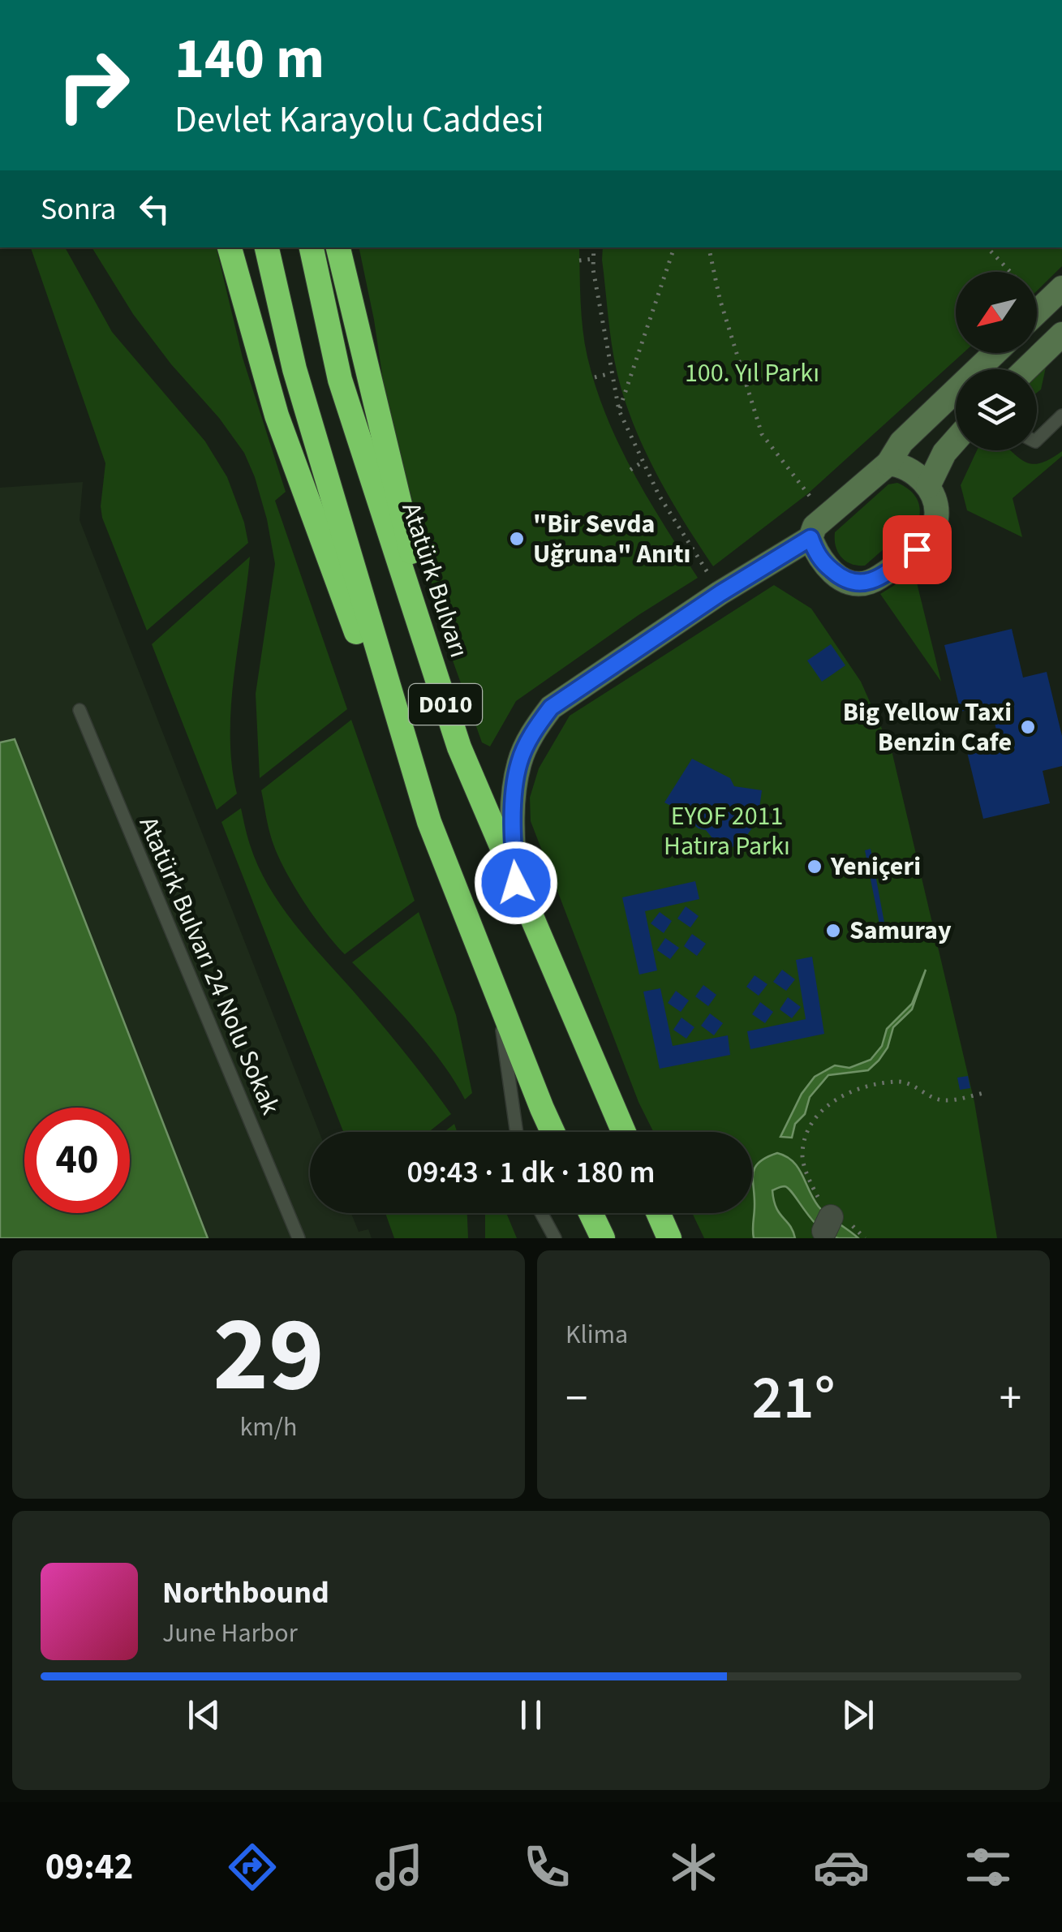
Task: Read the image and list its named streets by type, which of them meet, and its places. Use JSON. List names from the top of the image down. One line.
{"streets":{"highway":["Atatürk Bulvarı","D010"],"lane":["Atatürk Bulvarı 24 Nolu Sokak"]},"parks":["100. Yıl Parkı","EYOF 2011 Hatıra Parkı"],"places":["\"Bir Sevda Uğruna\" Anıtı","Big Yellow Taxi Benzin Cafe","Yeniçeri","Samuray"],"north":"bottom left","page":{"turn":["140 m","Devlet Karayolu Caddesi"],"then":"Sonra","limit":"40","trip":"09:43 · 1 dk · 180 m","tile":[["29","km/h"],"Klima"],"heat":["−","21°","+"],"song":["Northbound","June Harbor"],"tabs":"09:42"}}
